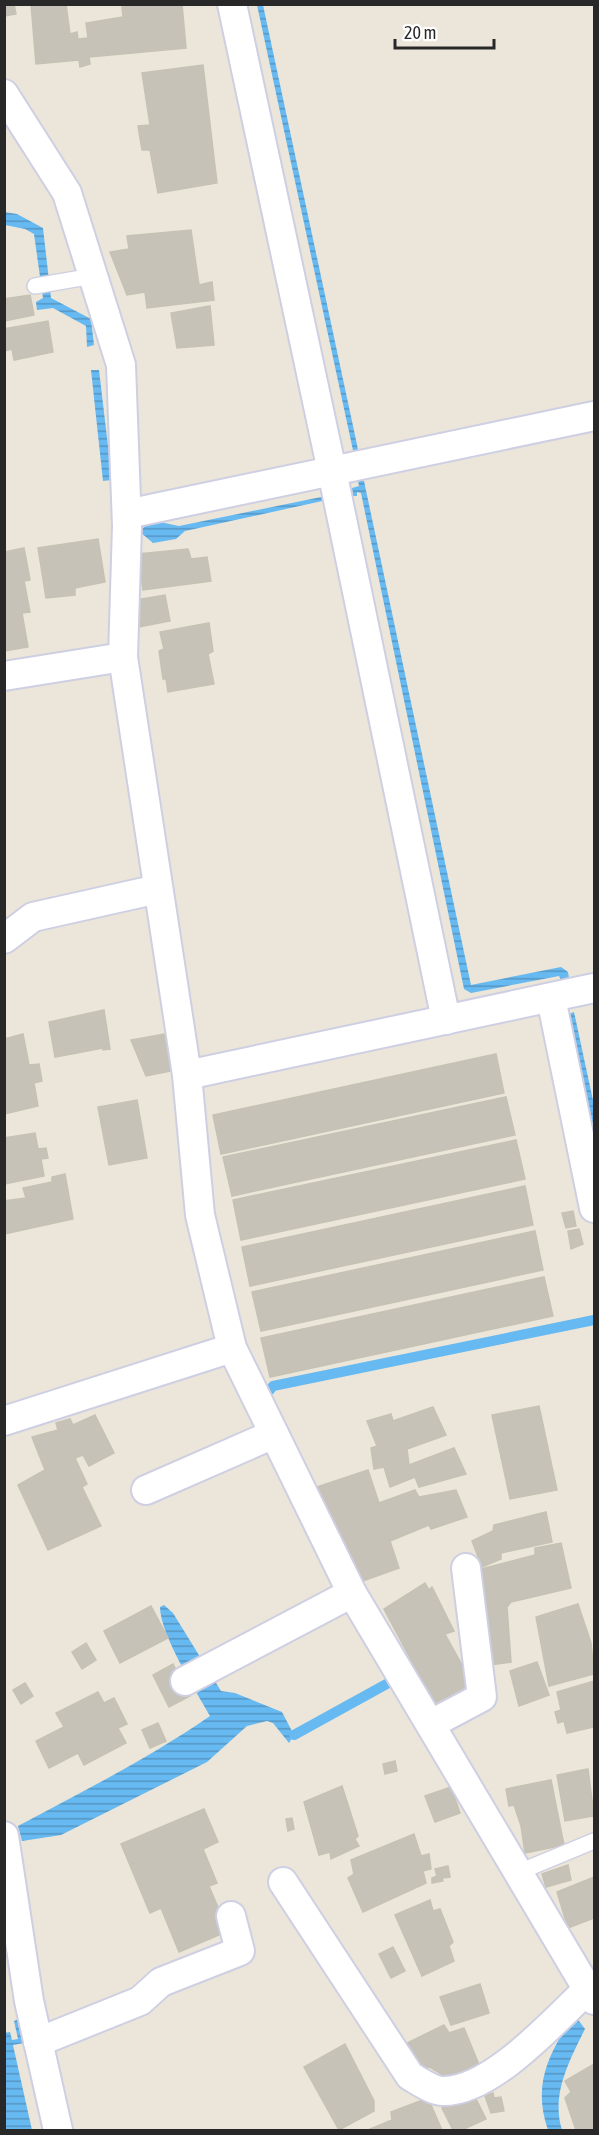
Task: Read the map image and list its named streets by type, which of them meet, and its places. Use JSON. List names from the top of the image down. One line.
{"scale_bar":"20 m"}
